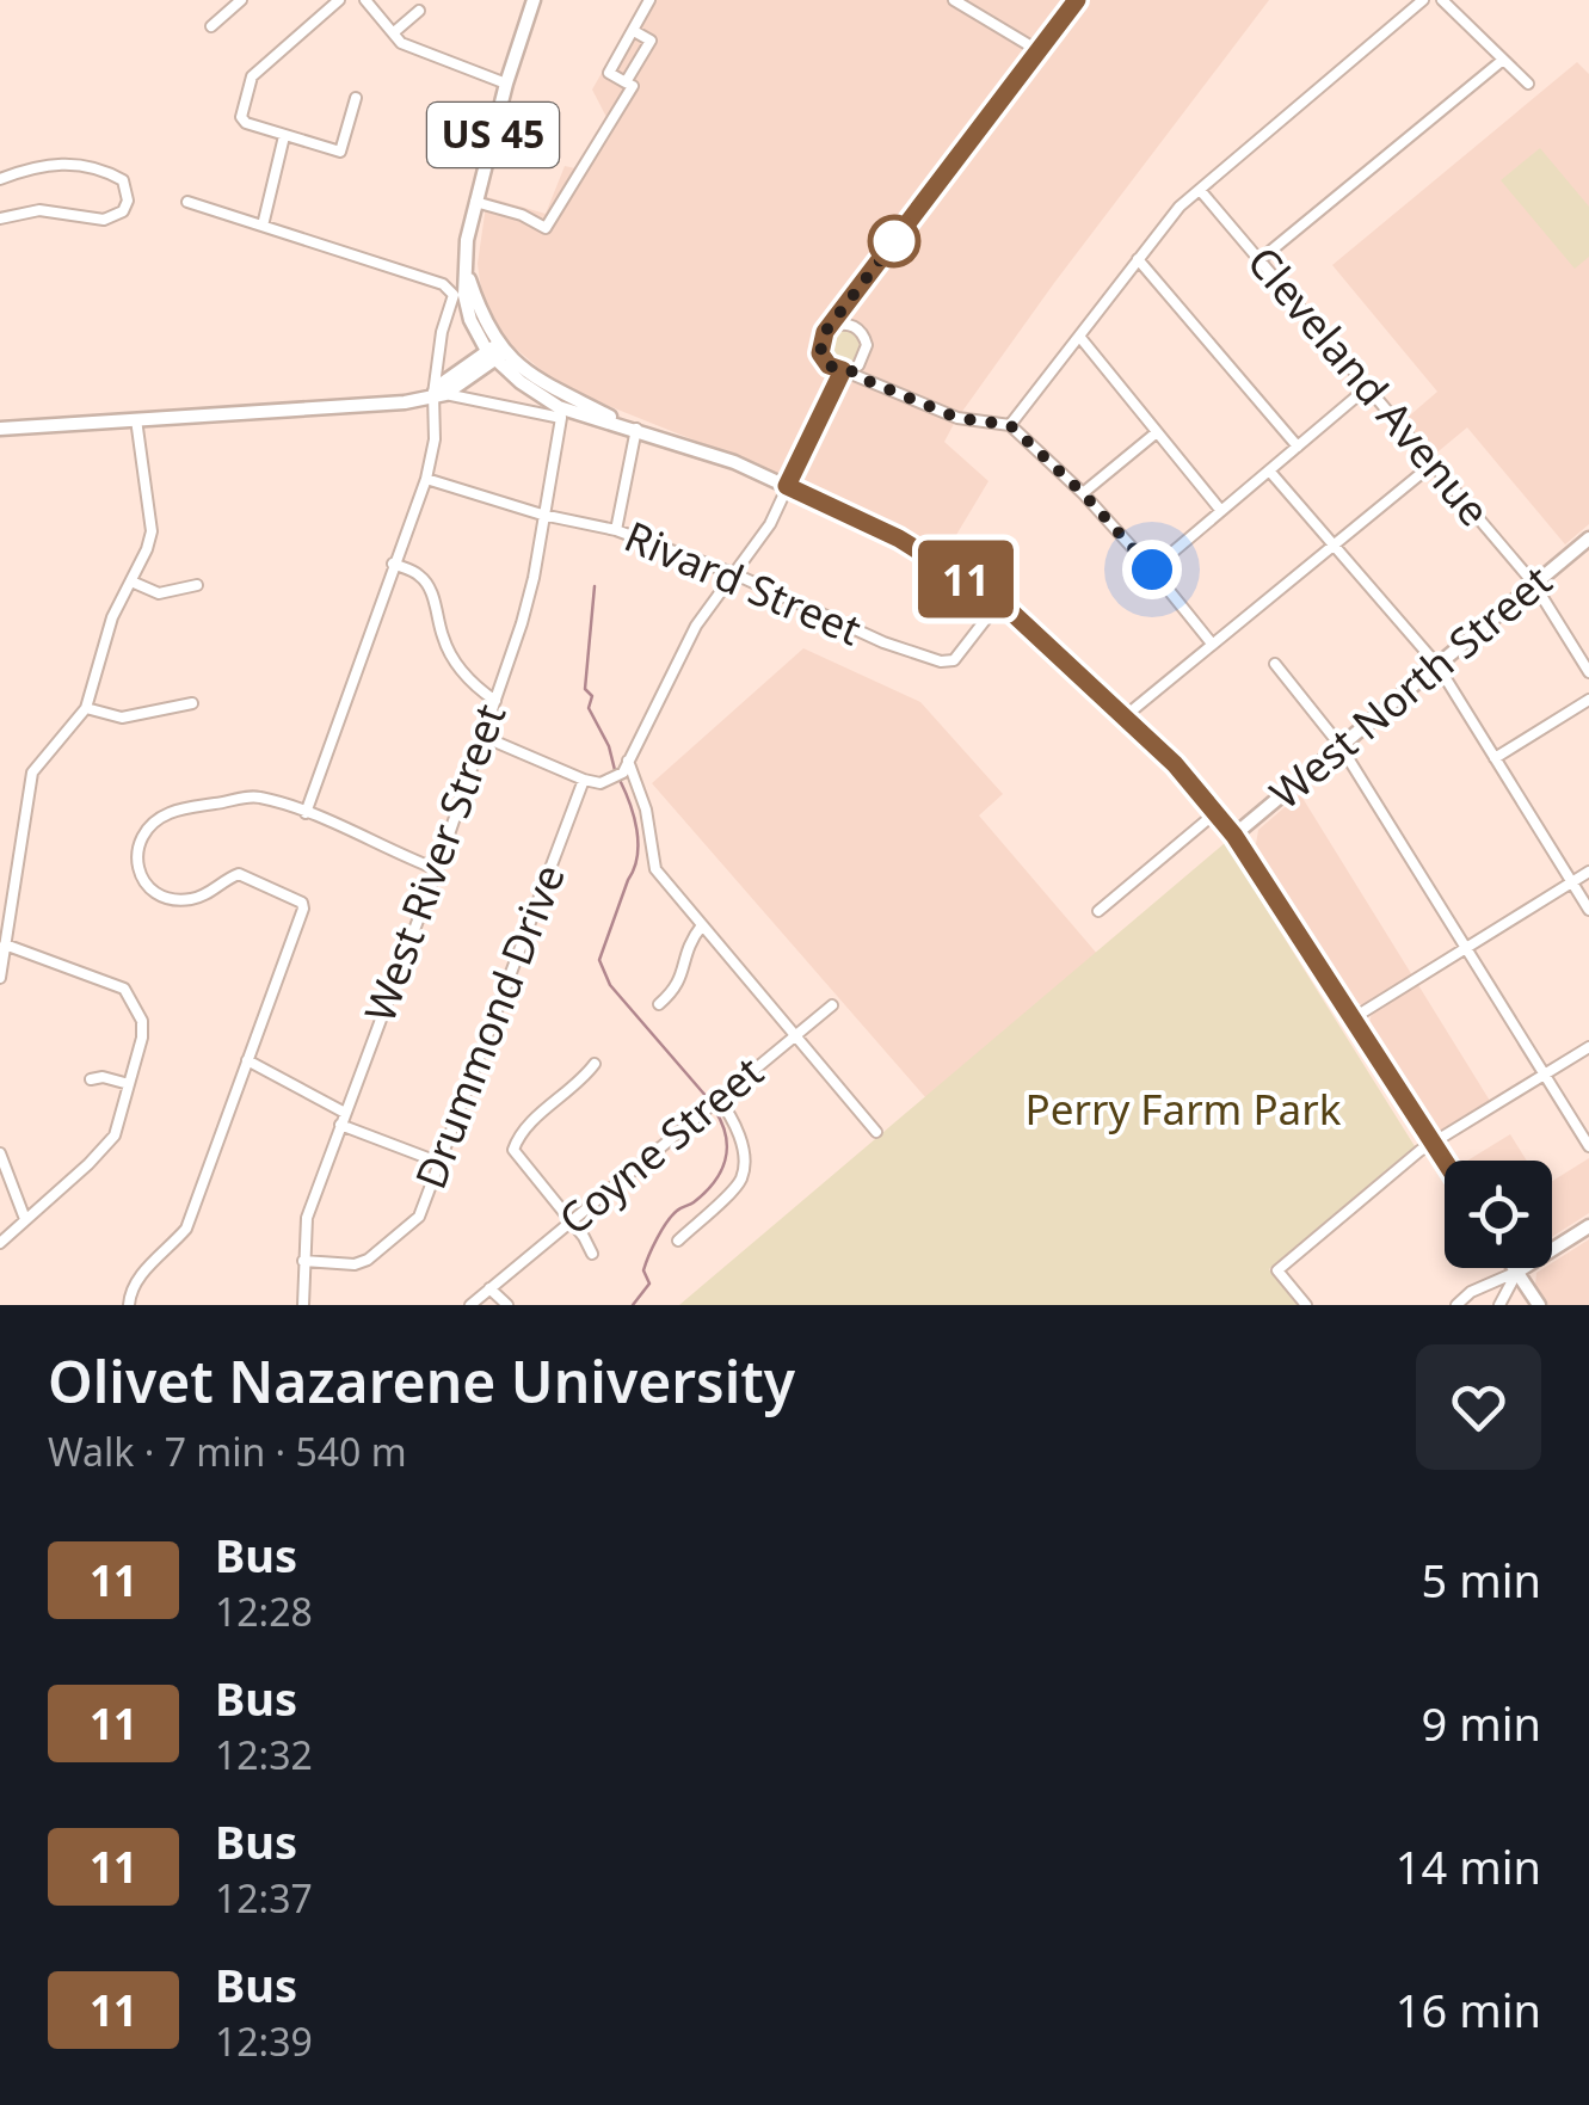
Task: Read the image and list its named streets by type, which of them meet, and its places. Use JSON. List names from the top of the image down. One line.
{"streets":{"main road":["US 45","West North Street"],"street":["Cleveland Avenue","Rivard Street","West River Street","Drummond Drive","Coyne Street"]},"crossings":[["US 45","Rivard Street"],["US 45","West North Street"],["US 45","West River Street"],["Cleveland Avenue","West North Street"],["Rivard Street","West River Street"],["West River Street","Drummond Drive"]],"parks":["Perry Farm Park"],"lines":["bus line 11"],"page":{"on_map":"11","heading":["Olivet Nazarene University","Walk · 7 min · 540 m"],"list":[{"mark":"11","name":"Bus","note":"12:28","value":"5 min"},{"mark":"11","name":"Bus","note":"12:32","value":"9 min"},{"mark":"11","name":"Bus","note":"12:37","value":"14 min"},{"mark":"11","name":"Bus","note":"12:39","value":"16 min"}]}}
